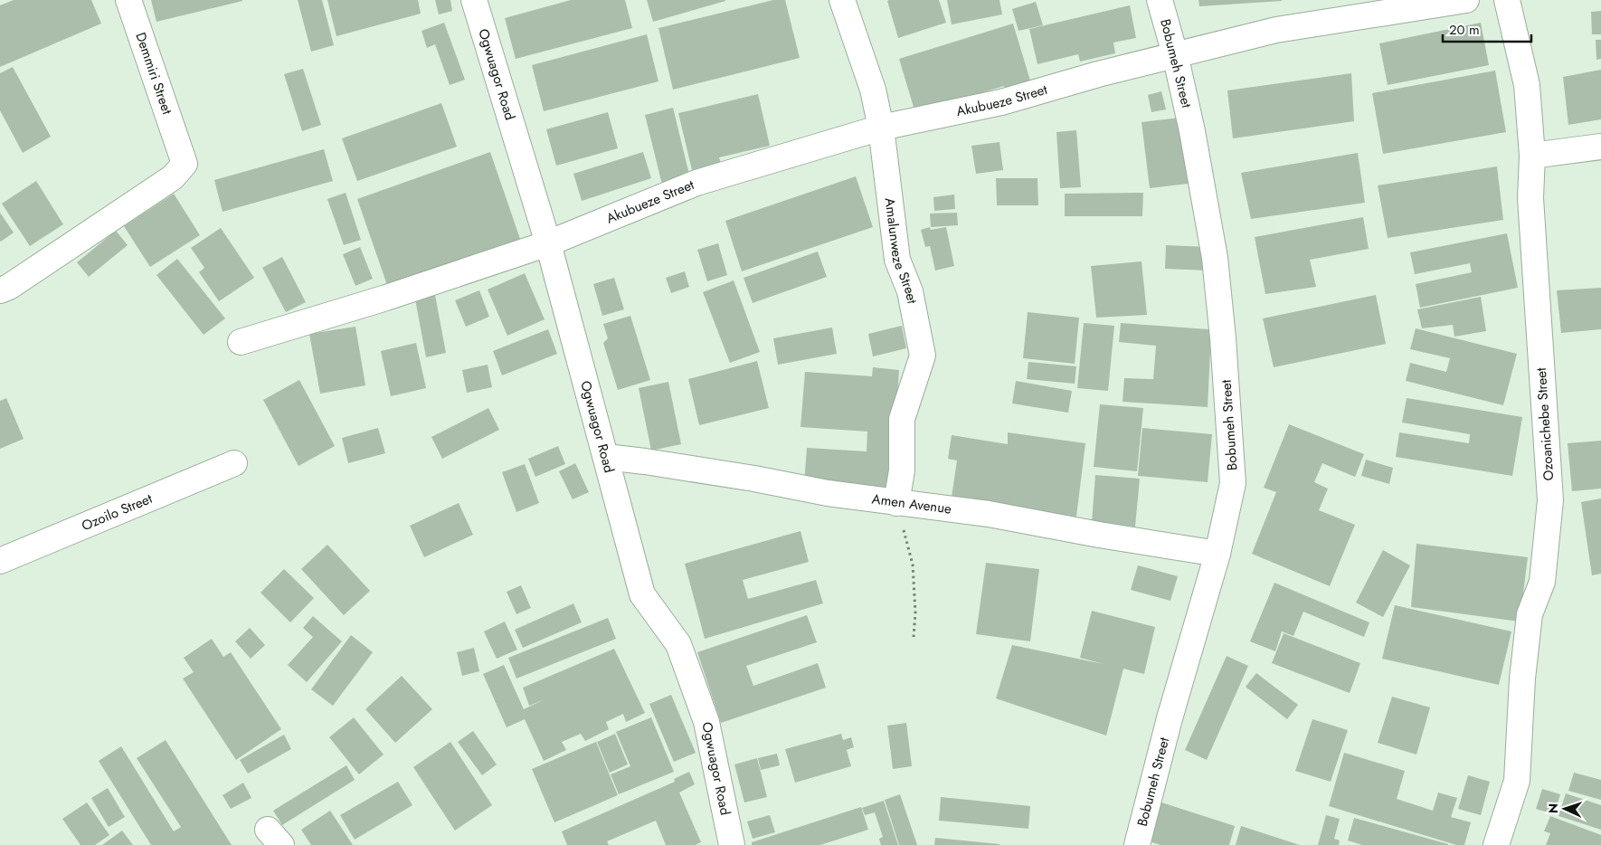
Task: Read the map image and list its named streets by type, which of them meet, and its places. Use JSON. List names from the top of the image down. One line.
{"streets":{"street":["Bobumeh Street","Demmiri Street","Ogwuagor Road","Akubueze Street","Amalunweze Street","Ozoanichebe Street","Amen Avenue","Ozoilo Street"]},"crossings":[["Bobumeh Street","Akubueze Street"],["Bobumeh Street","Amen Avenue"],["Ogwuagor Road","Akubueze Street"],["Ogwuagor Road","Amen Avenue"],["Akubueze Street","Amalunweze Street"],["Amalunweze Street","Amen Avenue"]],"scale_bar":"20 m","north":"left"}
